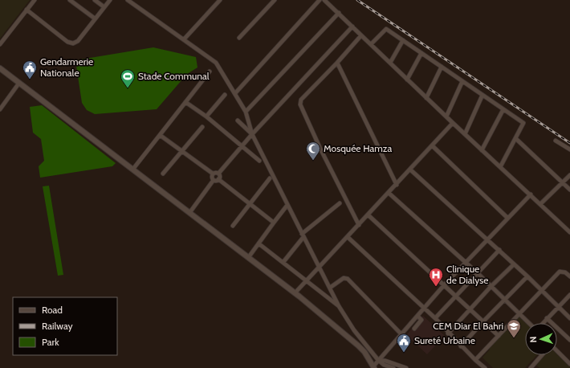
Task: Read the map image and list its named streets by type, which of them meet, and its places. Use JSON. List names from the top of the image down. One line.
{"places":{"public building":["Gendarmerie Nationale","Sureté Urbaine"],"sports":["Stade Communal"],"mosque":["Mosquée Hamza"],"hospital":["Clinique de Dialyse"],"school or university":["CEM Diar El Bahri"]},"legend":["Road","Railway","Park"],"north":"left"}
